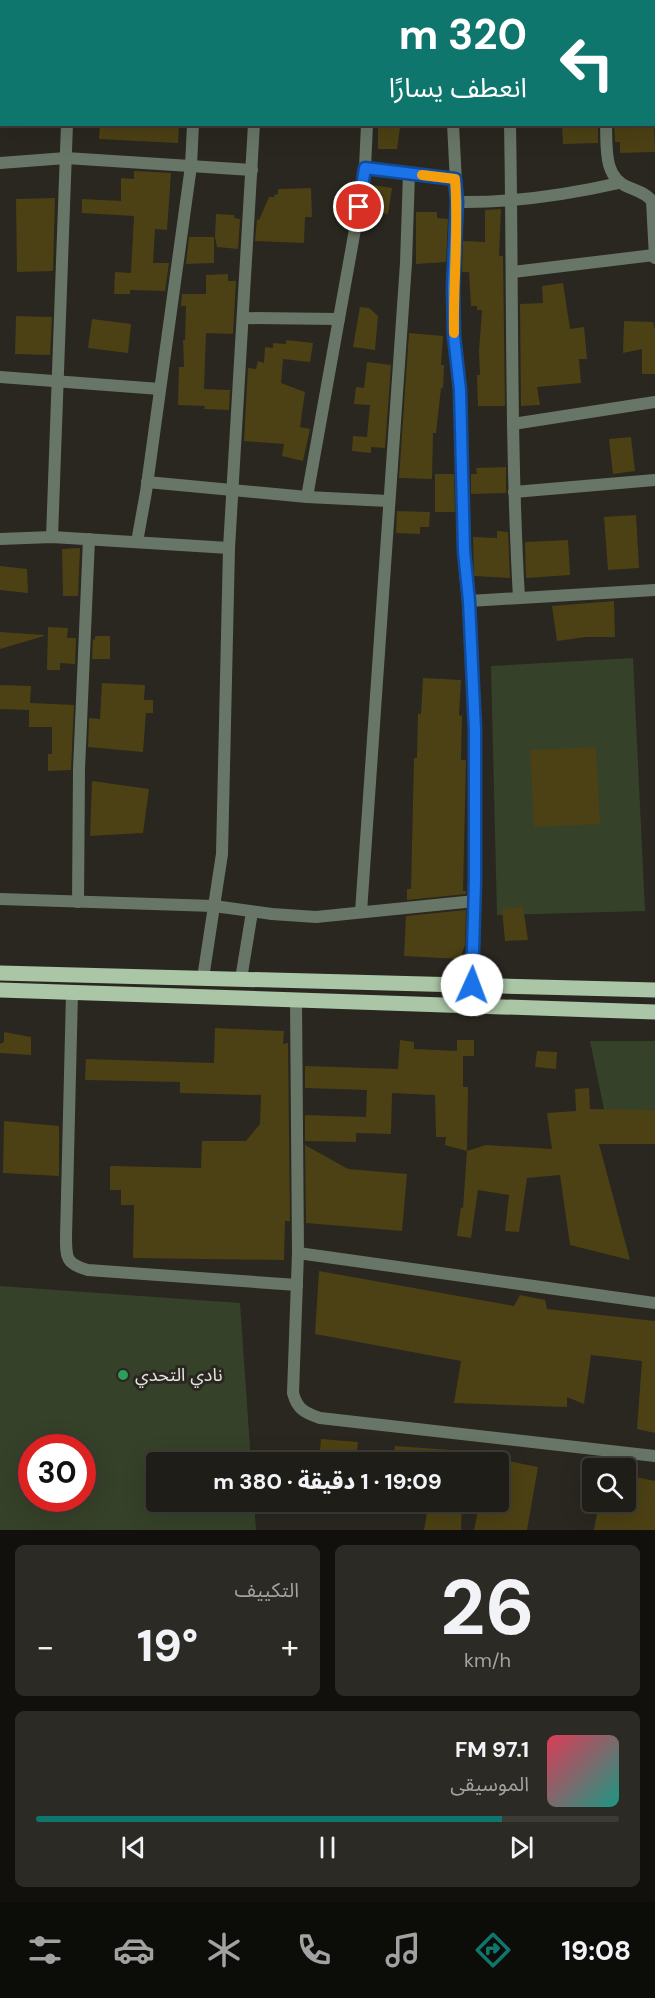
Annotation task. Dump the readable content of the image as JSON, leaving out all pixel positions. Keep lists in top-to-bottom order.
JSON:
{
  "places": ["نادي التحدي"],
  "page": {
    "turn": ["320 m", "انعطف يسارًا"],
    "limit": "30",
    "trip": "19:09 · 1 دقيقة · 380 m",
    "tile": [
      ["26", "km/h"],
      "التكييف"
    ],
    "heat": ["−", "19°", "+"],
    "song": ["97.1 FM", "الموسيقى"],
    "tabs": "19:08"
  }
}
